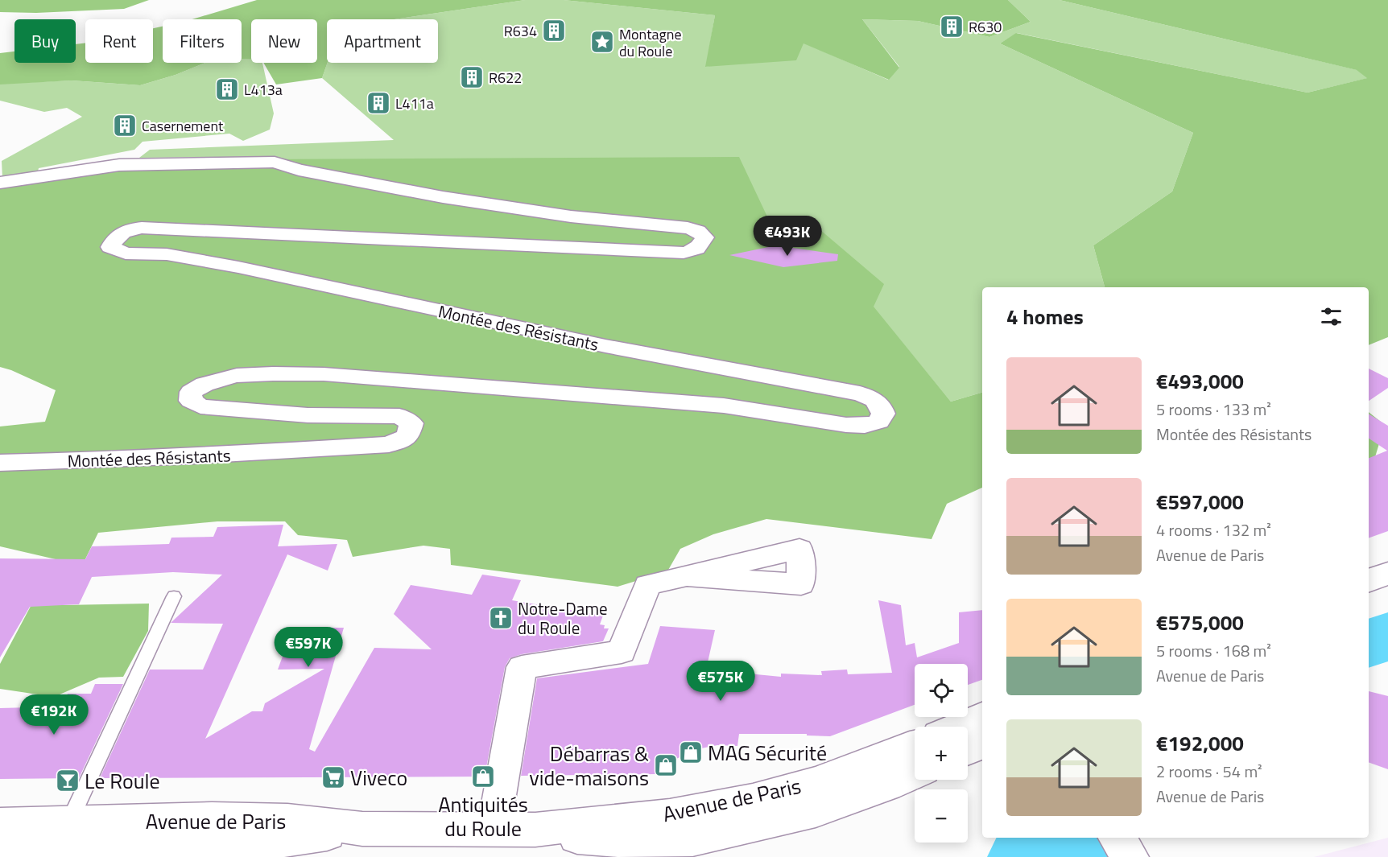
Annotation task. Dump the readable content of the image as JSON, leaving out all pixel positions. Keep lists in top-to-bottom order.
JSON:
{
  "streets": {
    "main road": ["Avenue de Paris"],
    "street": ["Montée des Résistants"]
  },
  "places": {
    "building": [
      "R630",
      "R634",
      "R622",
      "L413a",
      "L411a",
      "Casernement"
    ],
    "place": ["Montagne du Roule"],
    "church": ["Notre-Dame du Roule"],
    "shop": ["MAG Sécurité", "Débarras & vide-maisons", "Antiquités du Roule"],
    "supermarket": ["Viveco"],
    "bar": ["Le Roule"]
  },
  "page": {
    "chip": [
      "Buy",
      "Rent",
      "Filters",
      "New",
      "Apartment"
    ],
    "price": [
      "€493K",
      "€597K",
      "€575K",
      "€192K"
    ],
    "heading": "4 homes",
    "list": [
      {
        "name": "€493,000",
        "note": "5 rooms · 133 m² · Montée des Résistants"
      },
      {
        "name": "€597,000",
        "note": "4 rooms · 132 m² · Avenue de Paris"
      },
      {
        "name": "€575,000",
        "note": "5 rooms · 168 m² · Avenue de Paris"
      },
      {
        "name": "€192,000",
        "note": "2 rooms · 54 m² · Avenue de Paris"
      }
    ],
    "map_buttons": ["+", "−"]
  }
}
